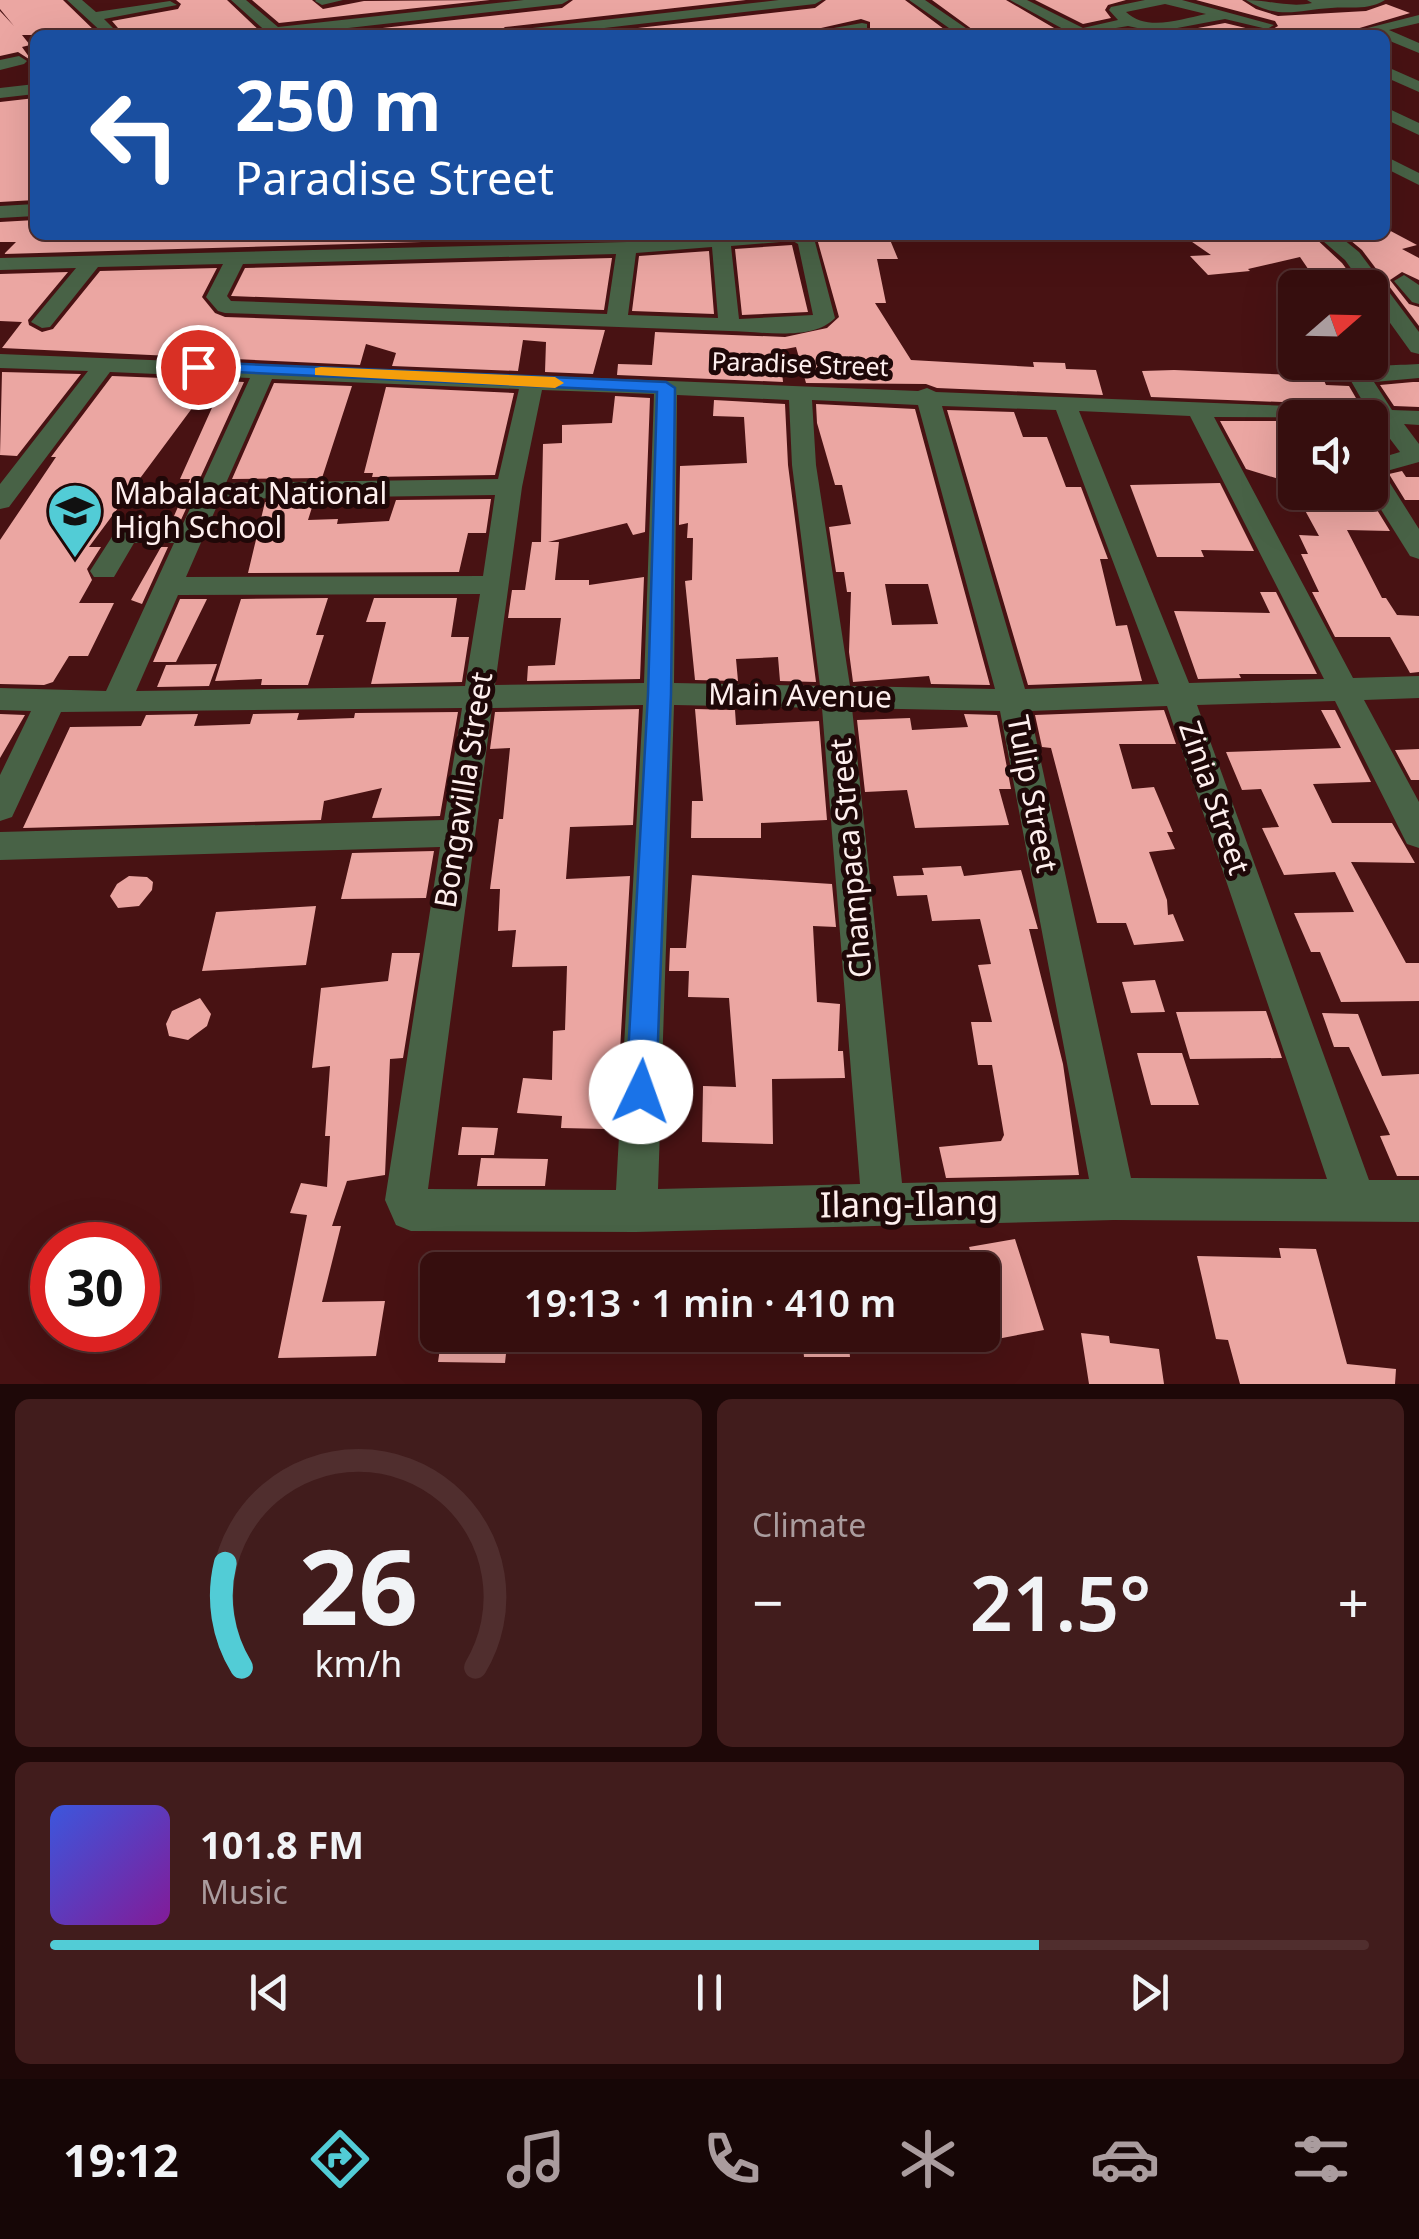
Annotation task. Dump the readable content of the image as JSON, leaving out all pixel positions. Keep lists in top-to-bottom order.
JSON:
{
  "streets": {
    "street": [
      "Paradise Street",
      "Main Avenue",
      "Bongavilla Street",
      "Tulip Street",
      "Zinia Street",
      "Champaca Street",
      "Ilang-Ilang"
    ]
  },
  "crossings": [
    ["Paradise Street", "Bongavilla Street"],
    ["Paradise Street", "Tulip Street"],
    ["Paradise Street", "Zinia Street"],
    ["Paradise Street", "Champaca Street"],
    ["Main Avenue", "Bongavilla Street"],
    ["Main Avenue", "Tulip Street"],
    ["Main Avenue", "Zinia Street"],
    ["Main Avenue", "Champaca Street"],
    ["Bongavilla Street", "Ilang-Ilang"],
    ["Tulip Street", "Ilang-Ilang"],
    ["Zinia Street", "Ilang-Ilang"],
    ["Champaca Street", "Ilang-Ilang"]
  ],
  "places": {
    "school or university": ["Mabalacat National High School"]
  },
  "north": "right",
  "page": {
    "turn": ["250 m", "Paradise Street"],
    "limit": "30",
    "trip": "19:13 · 1 min · 410 m",
    "tile": "Climate",
    "heat": ["−", "21.5°", "+"],
    "song": ["101.8 FM", "Music"],
    "tabs": "19:12",
    "gauge": ["26", "km/h"]
  }
}
